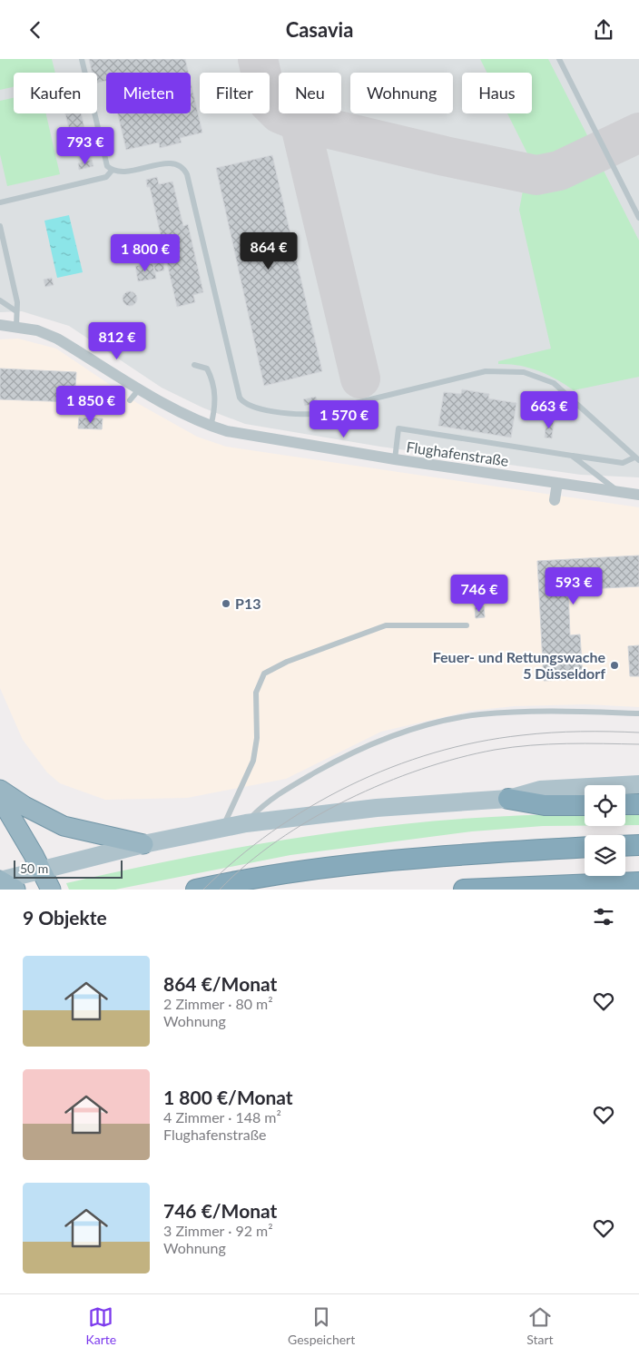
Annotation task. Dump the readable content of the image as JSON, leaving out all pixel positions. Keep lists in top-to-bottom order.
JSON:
{
  "streets": {
    "street": ["Flughafenstraße"]
  },
  "places": ["P13", "Feuer- und Rettungswache 5 Düsseldorf"],
  "scale_bar": "50 m",
  "page": {
    "header": "Casavia",
    "chip": [
      "Kaufen",
      "Mieten",
      "Filter",
      "Neu",
      "Wohnung",
      "Haus"
    ],
    "price": [
      "793 €",
      "864 €",
      "1 800 €",
      "812 €",
      "1 850 €",
      "663 €",
      "1 570 €",
      "593 €",
      "746 €"
    ],
    "scale": "50 m",
    "heading": "9 Objekte",
    "list": [
      {
        "name": "864 €/Monat",
        "note": "2 Zimmer · 80 m² · Wohnung"
      },
      {
        "name": "1 800 €/Monat",
        "note": "4 Zimmer · 148 m² · Flughafenstraße"
      },
      {
        "name": "746 €/Monat",
        "note": "3 Zimmer · 92 m² · Wohnung"
      }
    ],
    "tabs": ["Karte", "Gespeichert", "Start"]
  }
}
